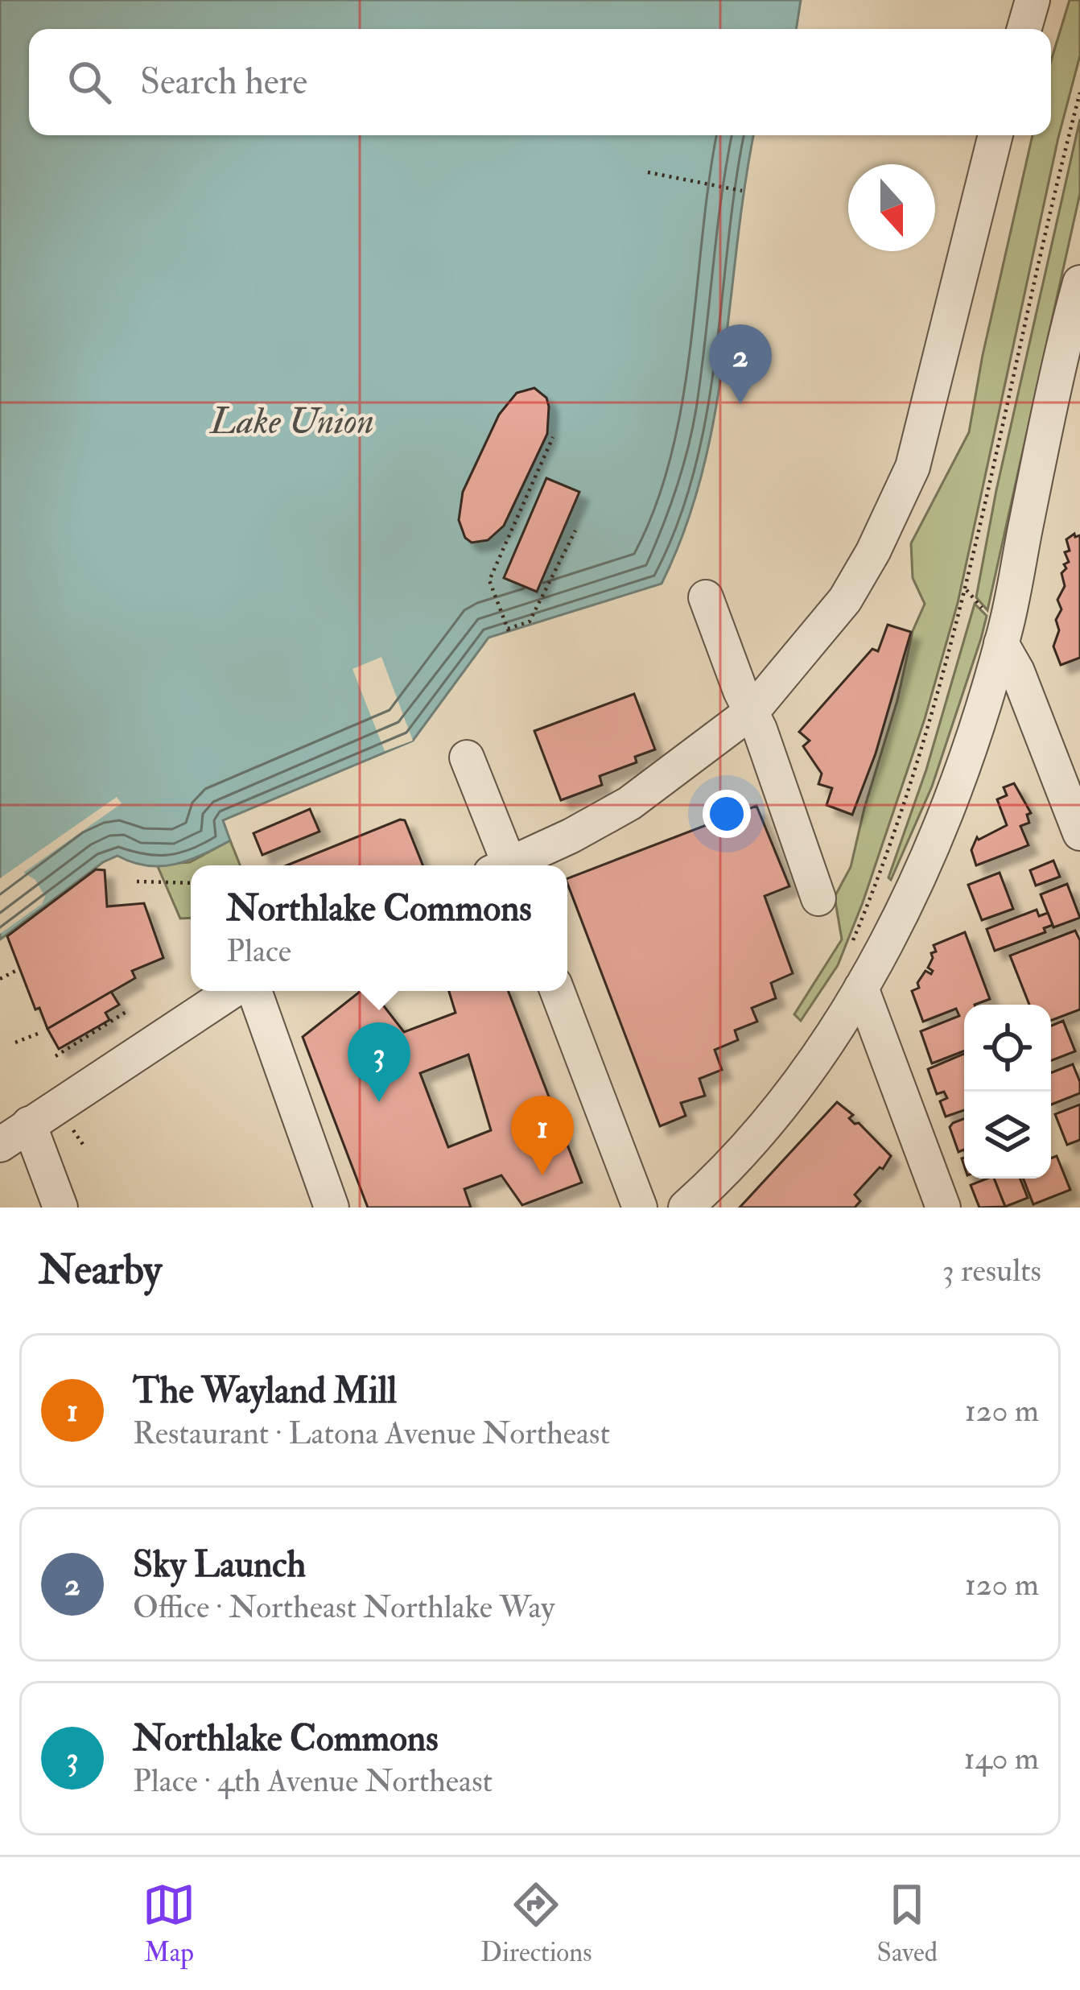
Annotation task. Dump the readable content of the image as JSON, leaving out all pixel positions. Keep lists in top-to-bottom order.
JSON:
{
  "water": ["Lake Union"],
  "north": "bottom",
  "page": {
    "search": "Search here",
    "pins": ["2", "3", "1"],
    "popup": ["Northlake Commons", "Place"],
    "heading": ["Nearby", "3 results"],
    "list": [
      {
        "mark": "1",
        "name": "The Wayland Mill",
        "note": "Restaurant · Latona Avenue Northeast",
        "value": "120 m"
      },
      {
        "mark": "2",
        "name": "Sky Launch",
        "note": "Office · Northeast Northlake Way",
        "value": "120 m"
      },
      {
        "mark": "3",
        "name": "Northlake Commons",
        "note": "Place · 4th Avenue Northeast",
        "value": "140 m"
      }
    ],
    "nav": ["Map", "Directions", "Saved"]
  }
}
